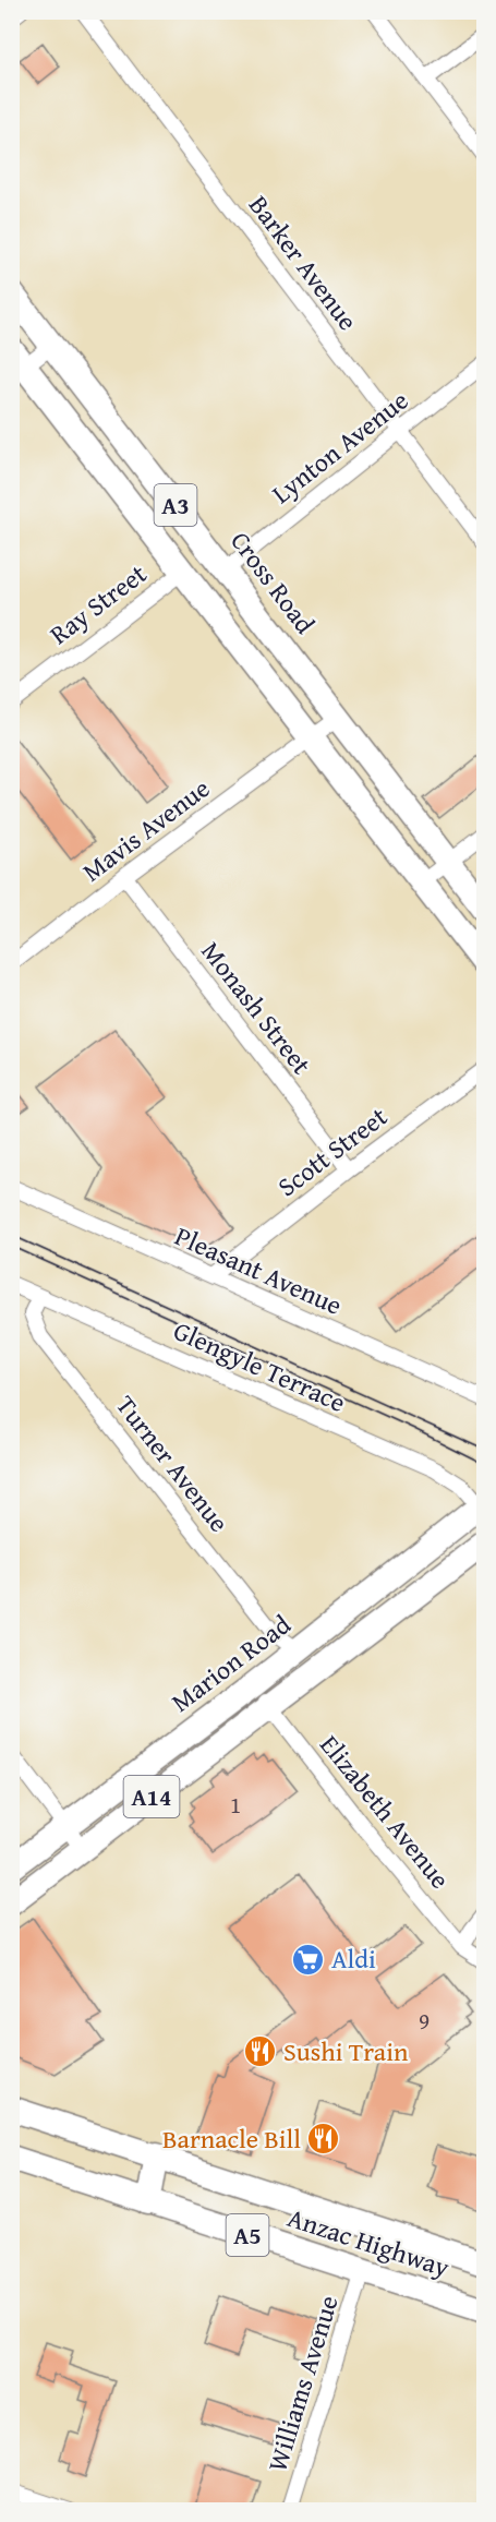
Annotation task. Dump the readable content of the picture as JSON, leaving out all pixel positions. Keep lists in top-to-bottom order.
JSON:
{
  "streets": {
    "main road": [
      "A3",
      "Cross Road",
      "Marion Road",
      "A14",
      "A5",
      "Anzac Highway"
    ],
    "street": [
      "Barker Avenue",
      "Lynton Avenue",
      "Ray Street",
      "Mavis Avenue",
      "Monash Street",
      "Scott Street",
      "Pleasant Avenue",
      "Glengyle Terrace",
      "Turner Avenue",
      "Elizabeth Avenue",
      "Williams Avenue"
    ]
  },
  "crossings": [
    ["Barker Avenue", "Lynton Avenue"],
    ["Lynton Avenue", "Cross Road"],
    ["A3", "Ray Street"],
    ["A3", "Mavis Avenue"],
    ["Cross Road", "Mavis Avenue"],
    ["Mavis Avenue", "Monash Street"],
    ["Monash Street", "Scott Street"],
    ["Scott Street", "Pleasant Avenue"],
    ["Glengyle Terrace", "Turner Avenue"],
    ["Glengyle Terrace", "Marion Road"],
    ["Turner Avenue", "Marion Road"],
    ["Marion Road", "Elizabeth Avenue"],
    ["A14", "Elizabeth Avenue"],
    ["Anzac Highway", "Williams Avenue"]
  ],
  "places": {
    "supermarket": ["Aldi"],
    "restaurant": ["Sushi Train", "Barnacle Bill"]
  },
  "house_numbers": ["1", "9"]
}
